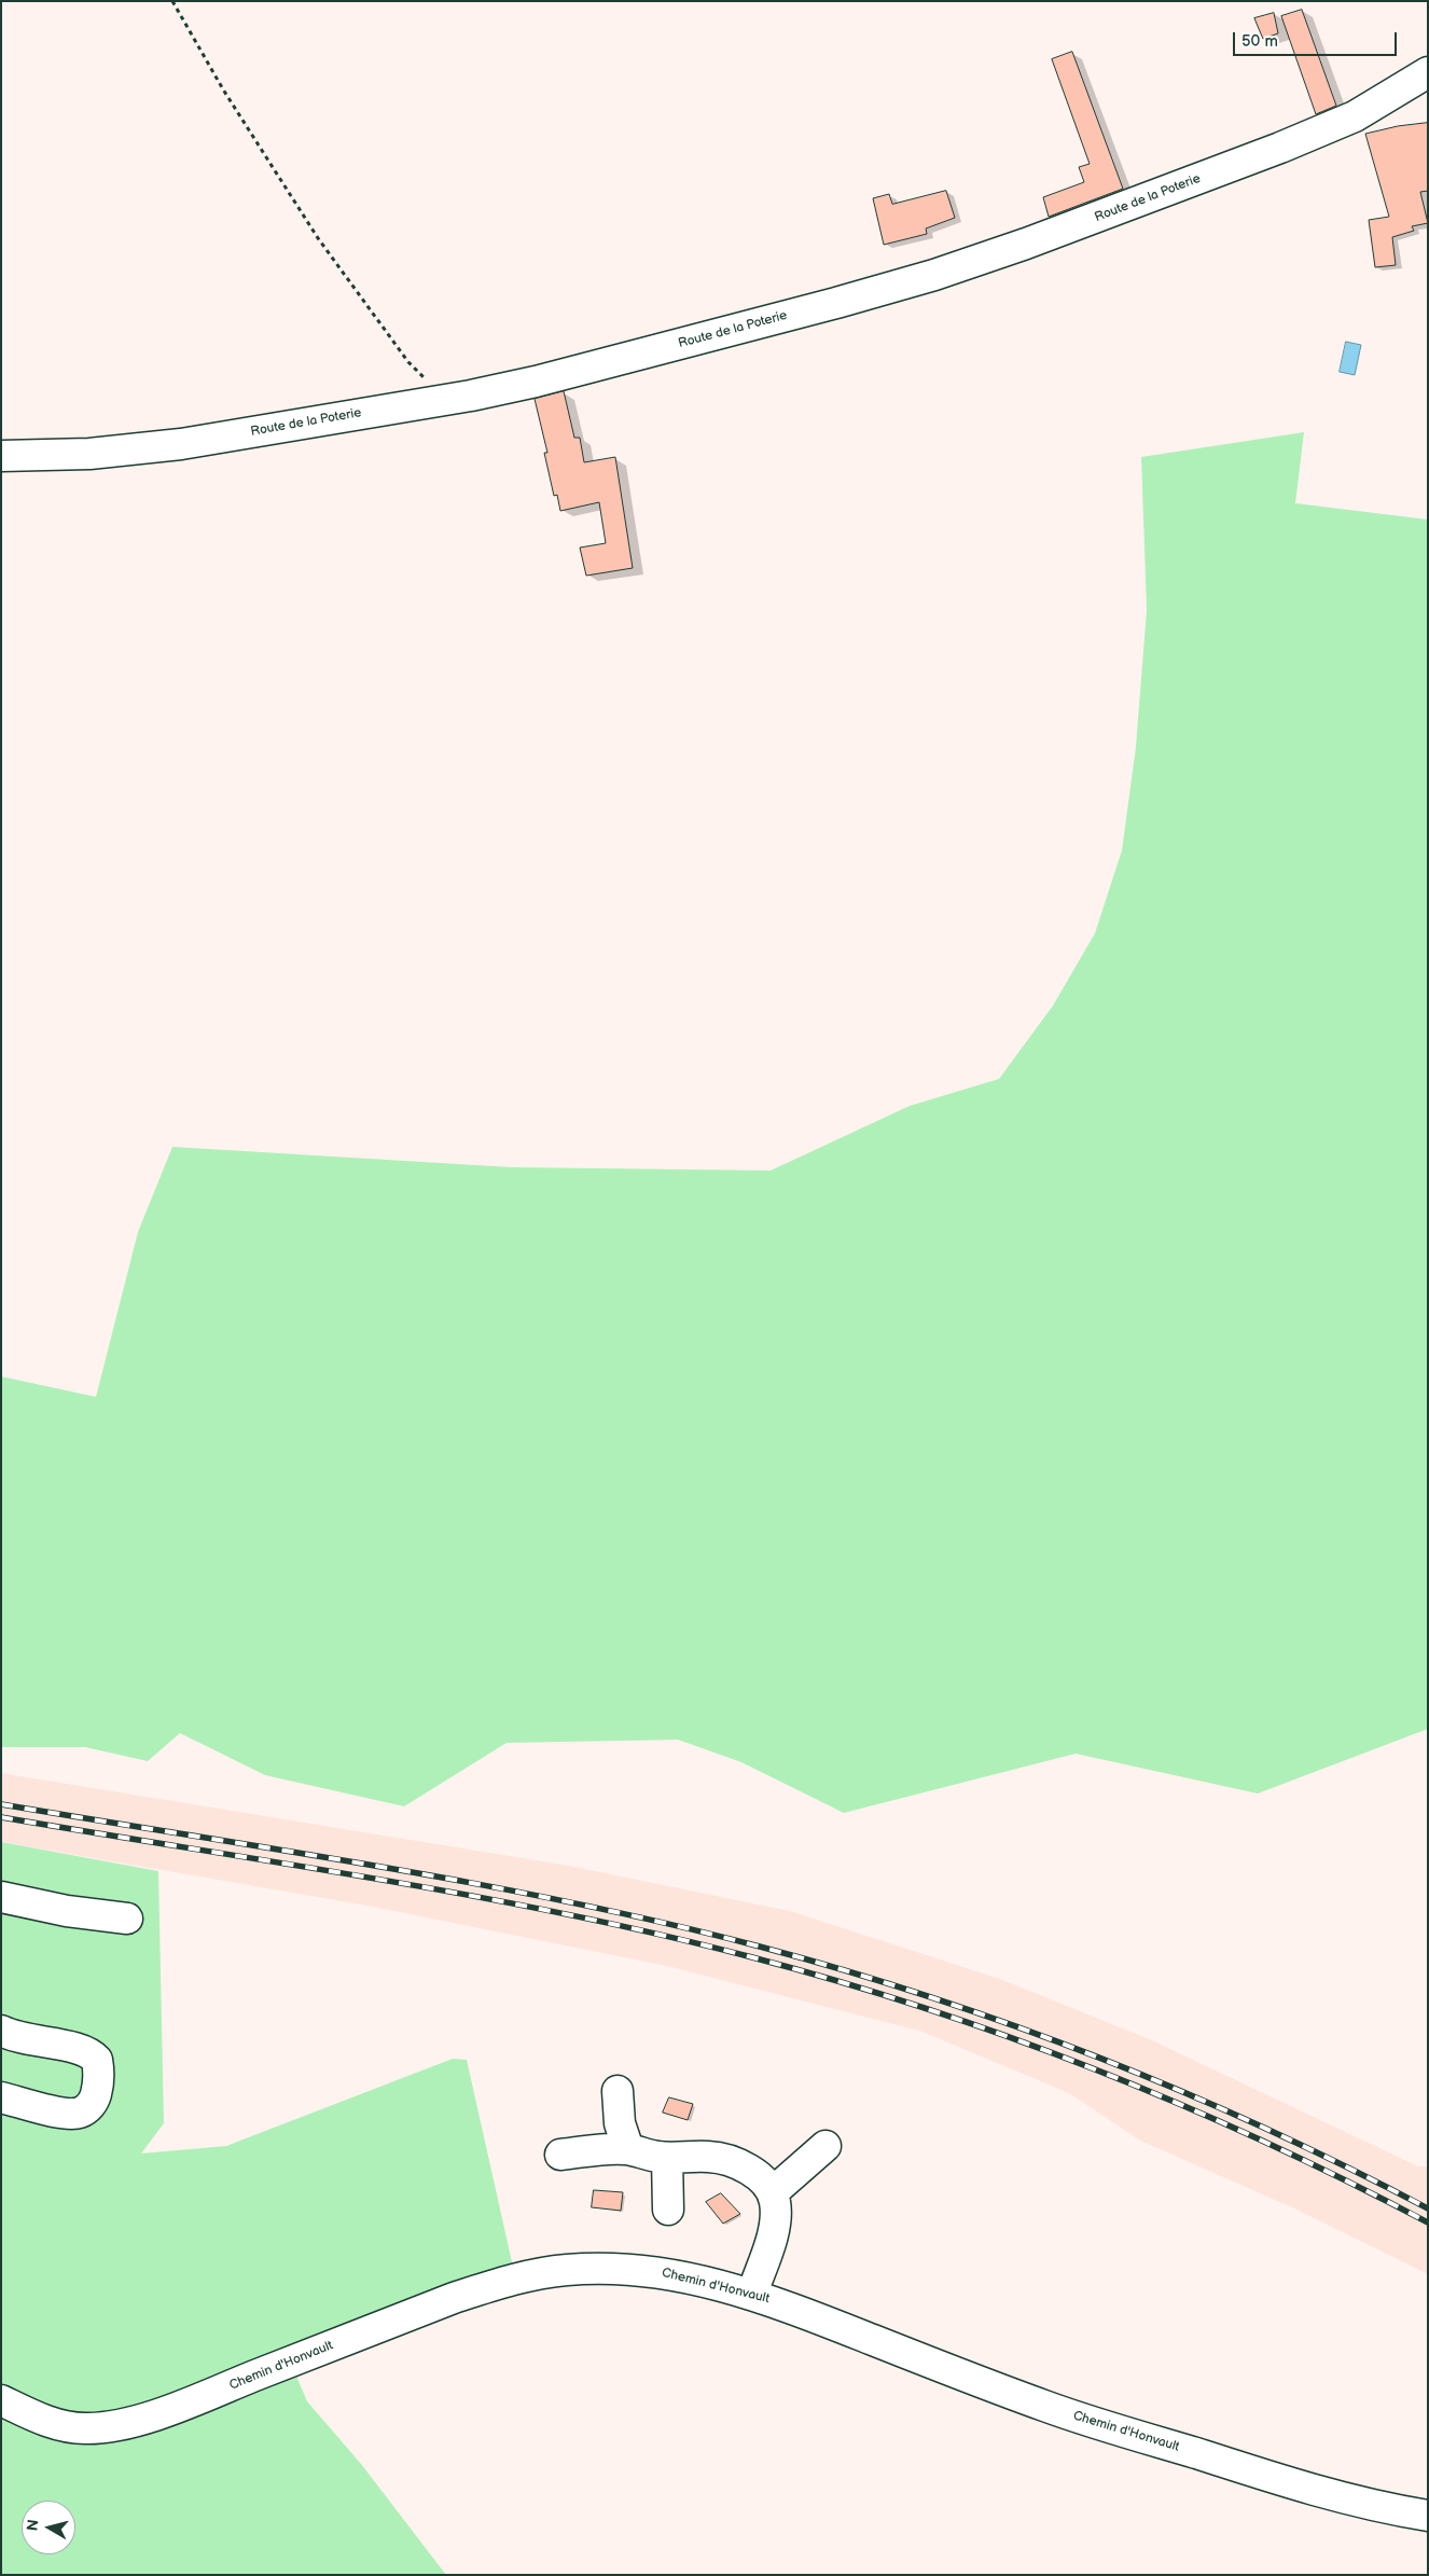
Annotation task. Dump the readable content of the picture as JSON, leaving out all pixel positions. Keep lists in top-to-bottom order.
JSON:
{
  "streets": {
    "street": ["Route de la Poterie", "Chemin d'Honvault"]
  },
  "scale_bar": "50 m",
  "north": "left"
}
